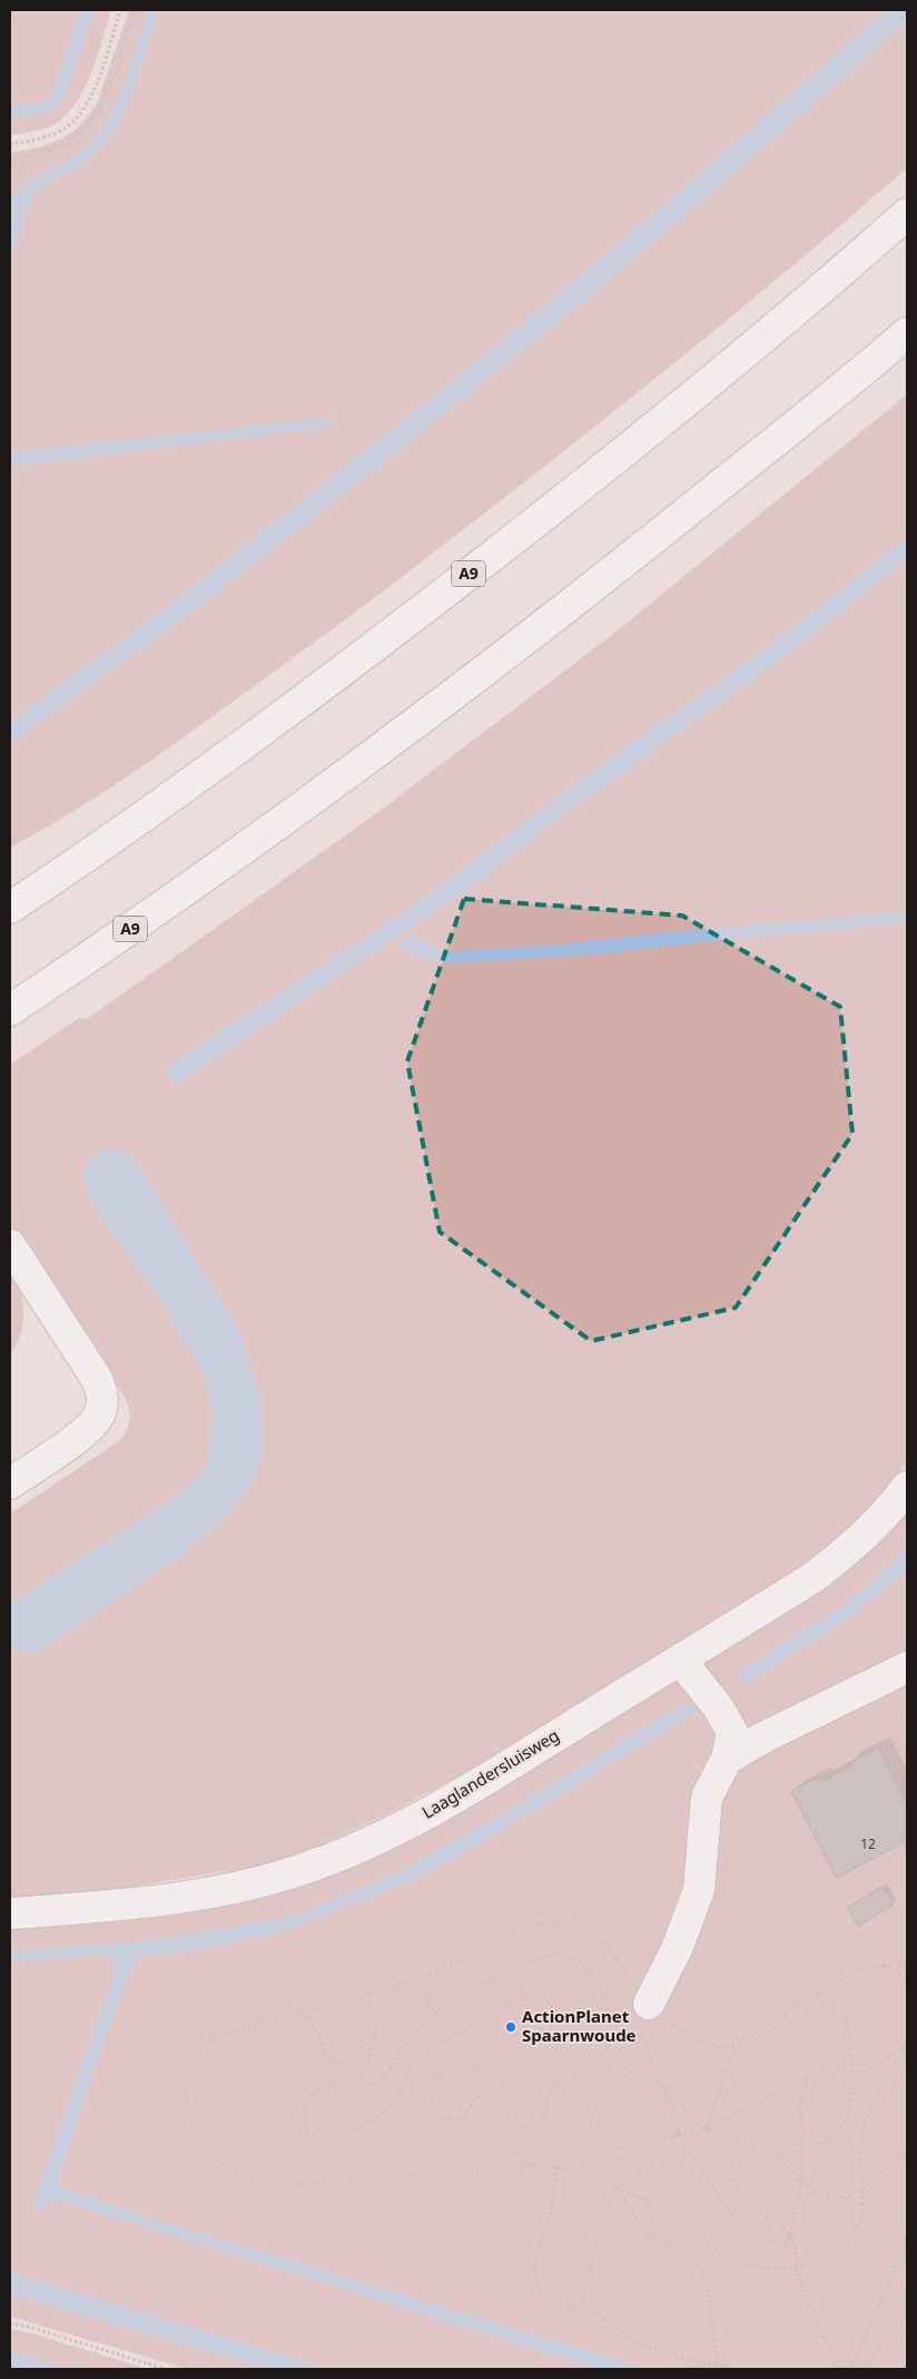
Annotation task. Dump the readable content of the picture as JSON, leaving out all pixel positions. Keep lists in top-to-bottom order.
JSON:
{
  "streets": {
    "main road": ["A9", "Laaglandersluisweg"]
  },
  "places": ["ActionPlanet Spaarnwoude"],
  "house_numbers": ["12"]
}
